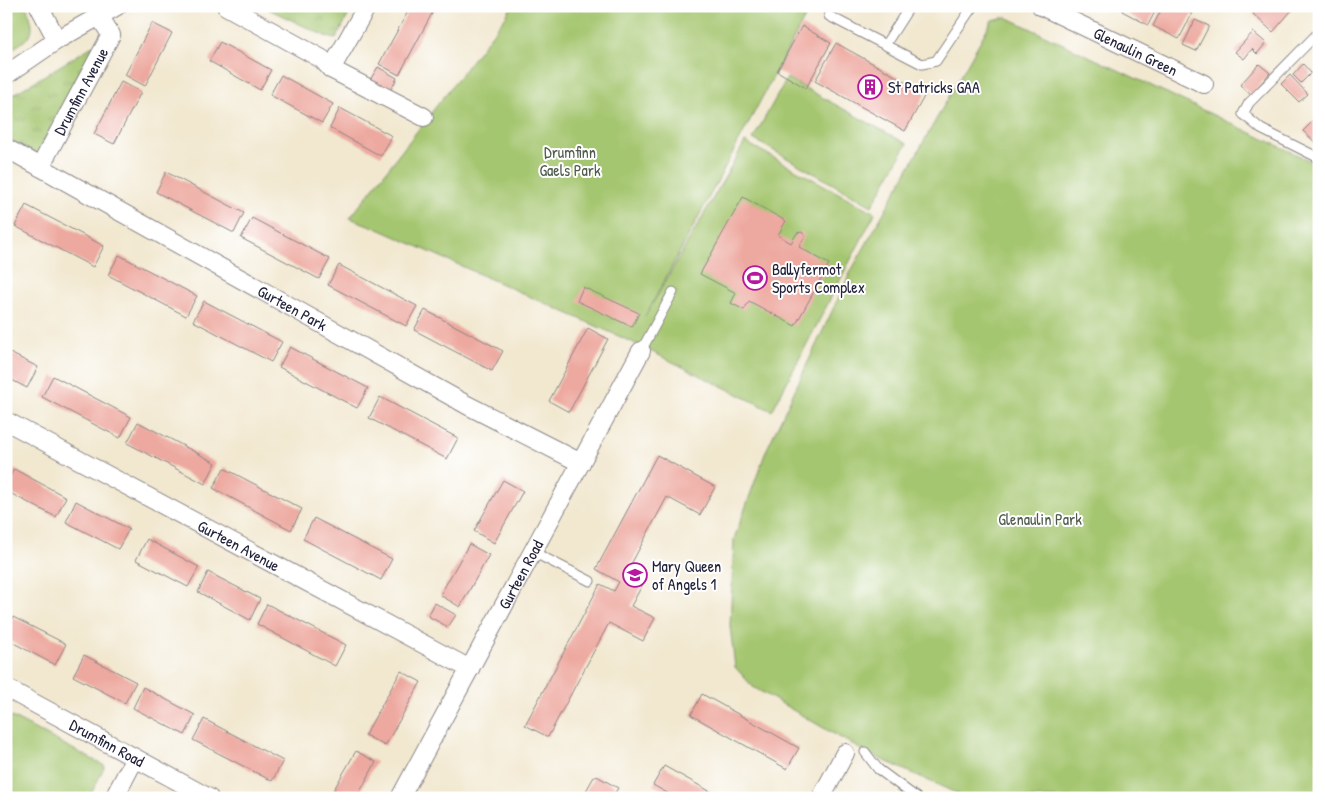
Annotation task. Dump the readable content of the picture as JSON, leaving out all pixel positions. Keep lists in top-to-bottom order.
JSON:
{
  "streets": {
    "street": [
      "Glenaulin Green",
      "Drumfinn Avenue",
      "Gurteen Park",
      "Gurteen Avenue",
      "Gurteen Road",
      "Drumfinn Road"
    ]
  },
  "crossings": [
    ["Drumfinn Avenue", "Gurteen Park"],
    ["Gurteen Park", "Gurteen Road"],
    ["Gurteen Avenue", "Gurteen Road"]
  ],
  "parks": ["Drumfinn Gaels Park", "Glenaulin Park"],
  "places": {
    "building": ["St Patricks GAA"],
    "sports": ["Ballyfermot Sports Complex"],
    "school or university": ["Mary Queen of Angels 1"]
  }
}
